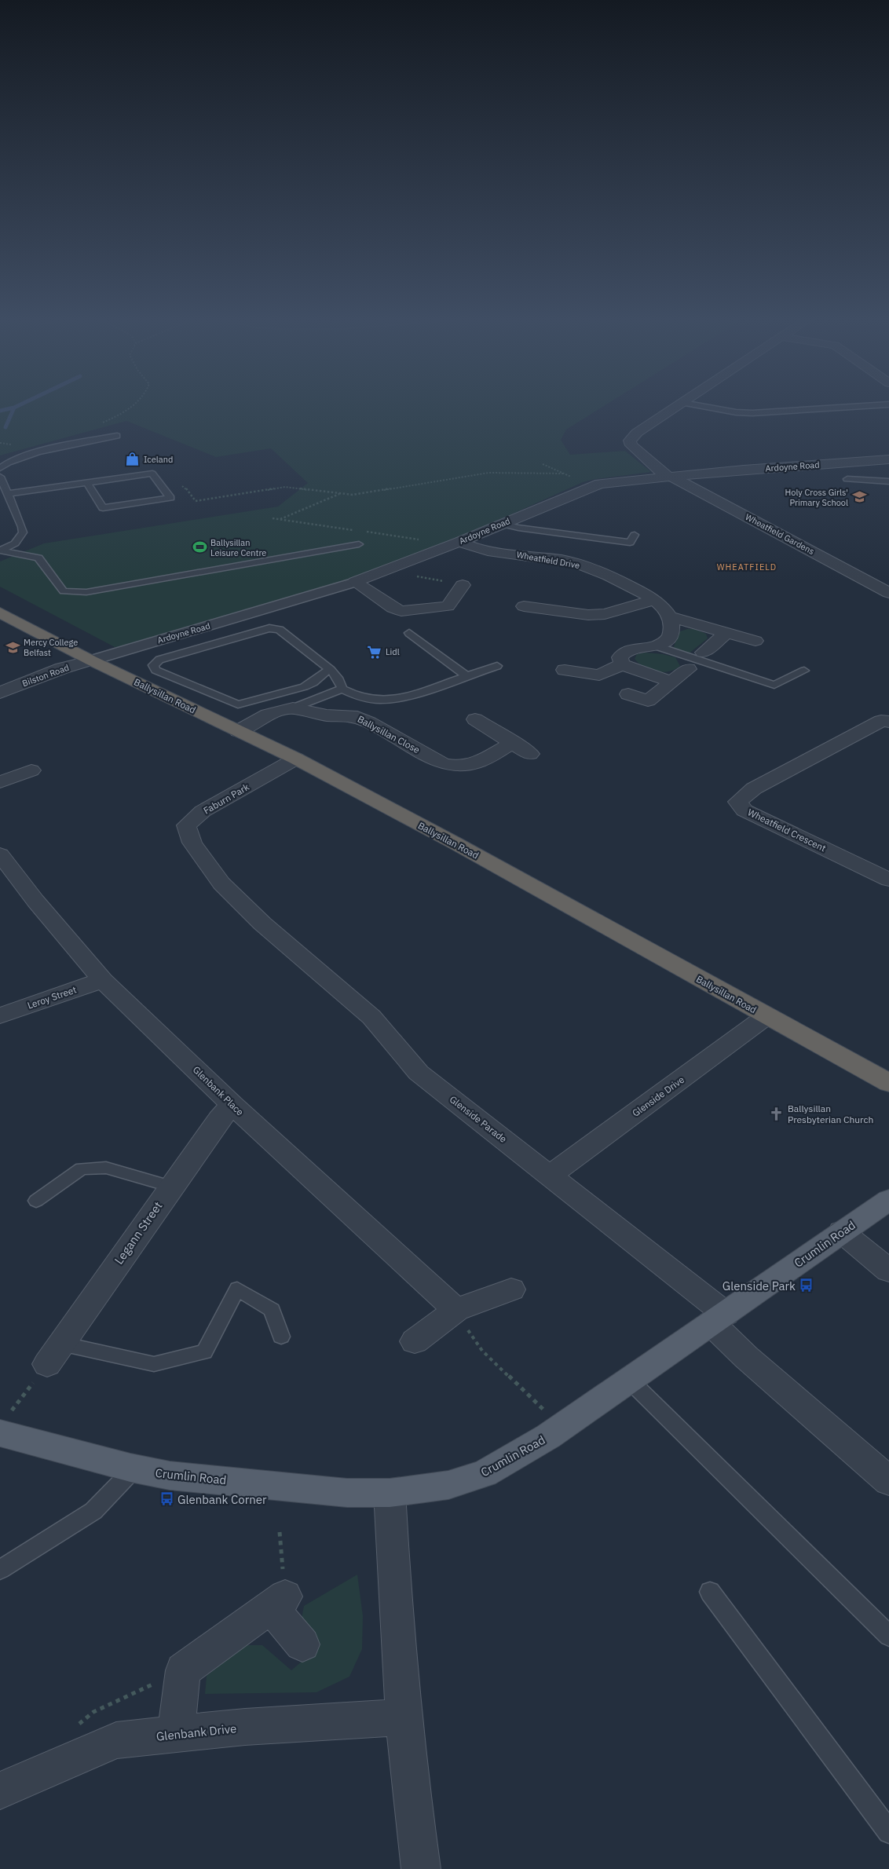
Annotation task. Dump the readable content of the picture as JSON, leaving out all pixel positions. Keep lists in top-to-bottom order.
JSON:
{
  "streets": {
    "highway": ["Ballysillan Road"],
    "main road": ["Crumlin Road"],
    "street": [
      "Ardoyne Road",
      "Wheatfield Gardens",
      "Wheatfield Drive",
      "Bilston Road",
      "Ballysillan Close",
      "Faburn Park",
      "Wheatfield Crescent",
      "Leroy Street",
      "Glenbank Place",
      "Glenside Drive",
      "Glenside Parade",
      "Legann Street",
      "Glenbank Drive"
    ]
  },
  "crossings": [
    ["Ardoyne Road", "Wheatfield Gardens"],
    ["Ardoyne Road", "Wheatfield Drive"],
    ["Ardoyne Road", "Bilston Road"],
    ["Ardoyne Road", "Ballysillan Road"],
    ["Bilston Road", "Ballysillan Road"],
    ["Ballysillan Road", "Ballysillan Close"],
    ["Ballysillan Road", "Faburn Park"],
    ["Ballysillan Road", "Glenside Drive"],
    ["Faburn Park", "Glenside Parade"],
    ["Leroy Street", "Glenbank Place"],
    ["Glenbank Place", "Legann Street"],
    ["Glenside Drive", "Glenside Parade"],
    ["Glenside Parade", "Crumlin Road"]
  ],
  "districts": ["WHEATFIELD"],
  "places": {
    "shop": ["Iceland"],
    "school or university": ["Holy Cross Girls' Primary School", "Mercy College Belfast"],
    "sports": ["Ballysillan Leisure Centre"],
    "supermarket": ["Lidl"],
    "church": ["Ballysillan Presbyterian Church"],
    "bus stop": ["Glenside Park", "Glenbank Corner"]
  }
}
